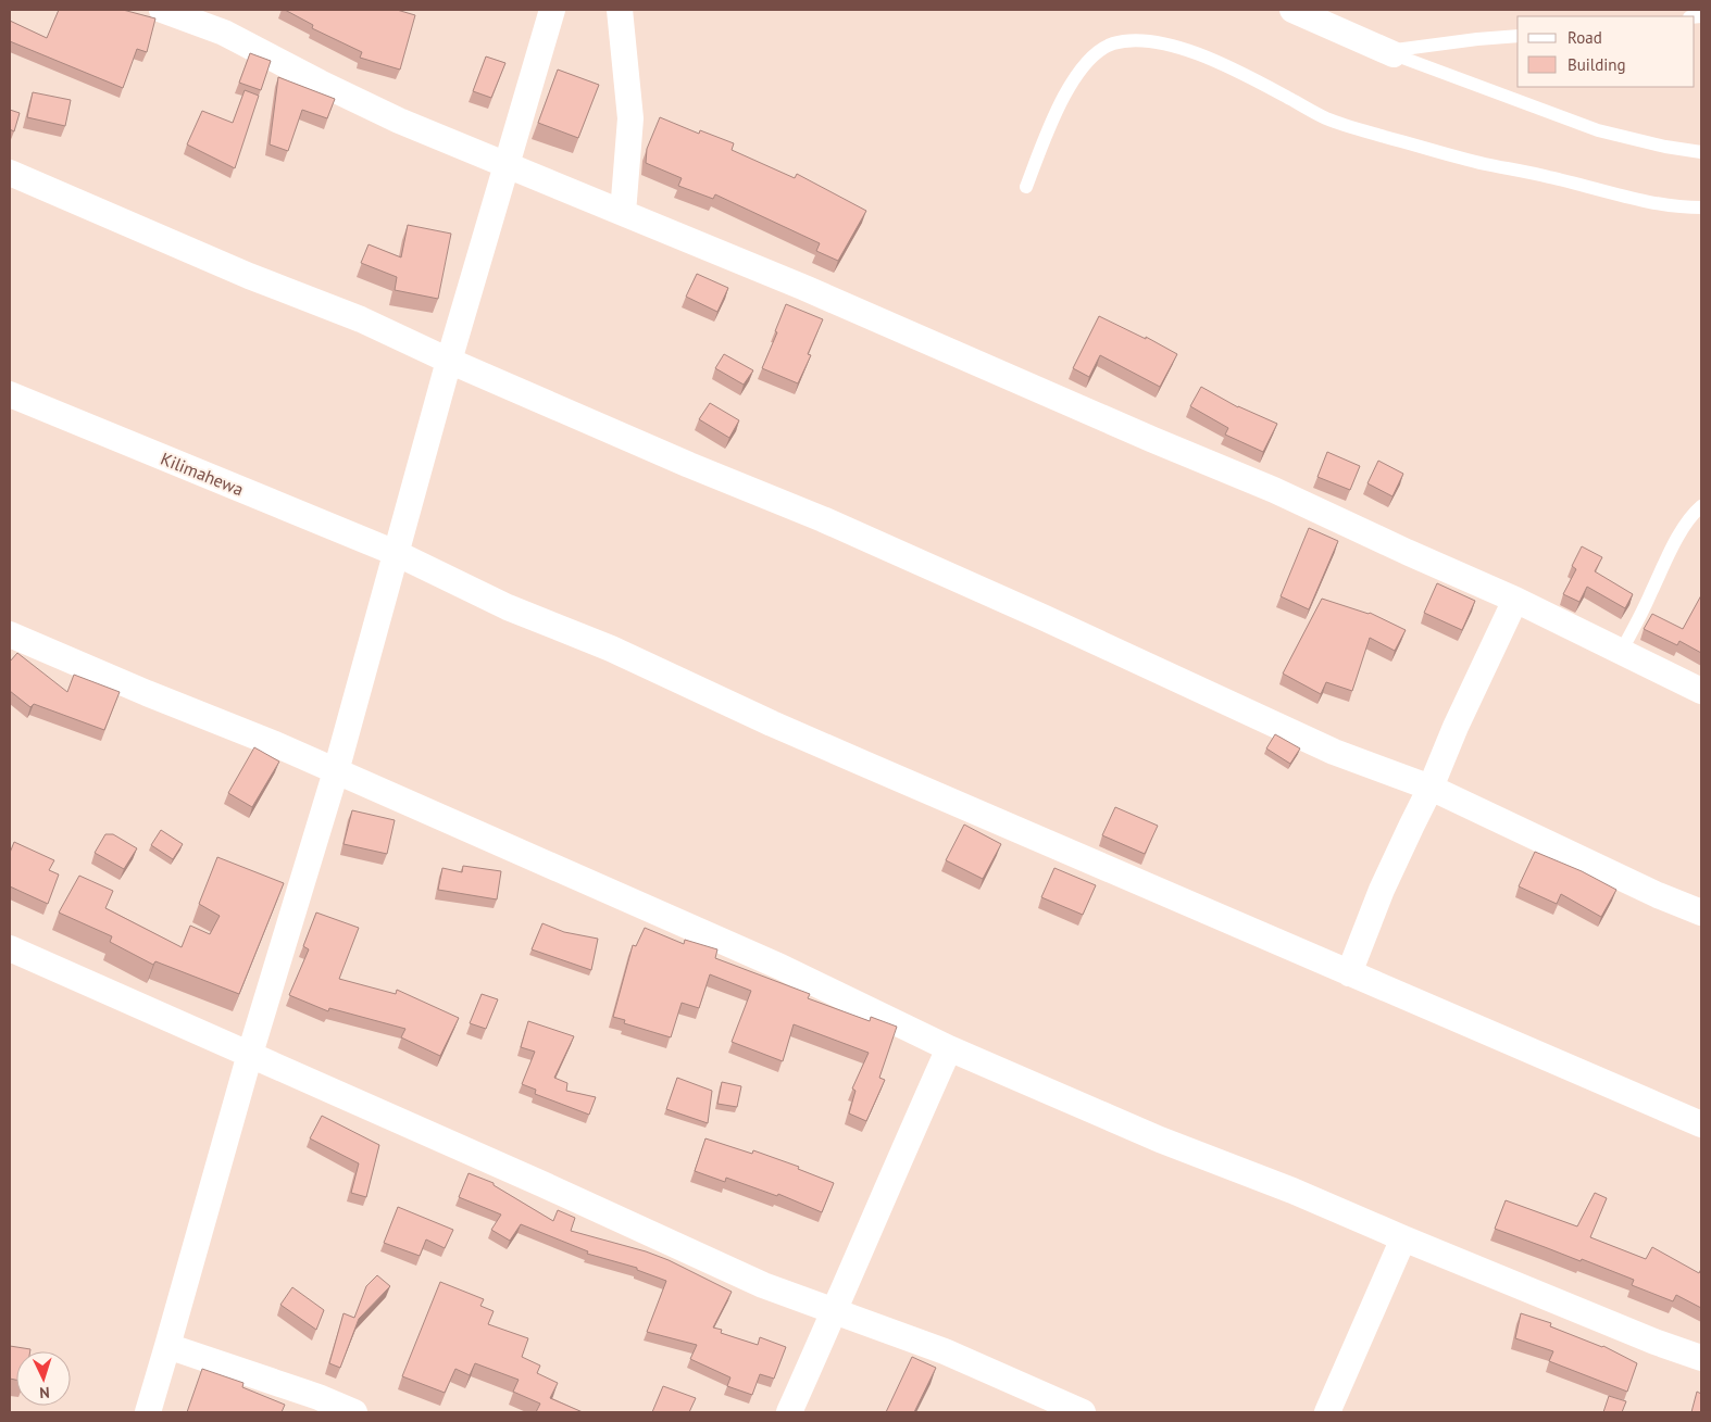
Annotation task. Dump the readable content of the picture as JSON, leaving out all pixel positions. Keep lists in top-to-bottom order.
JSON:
{
  "streets": {
    "street": ["Kilimahewa"]
  },
  "legend": ["Road", "Building"],
  "north": "bottom"
}
